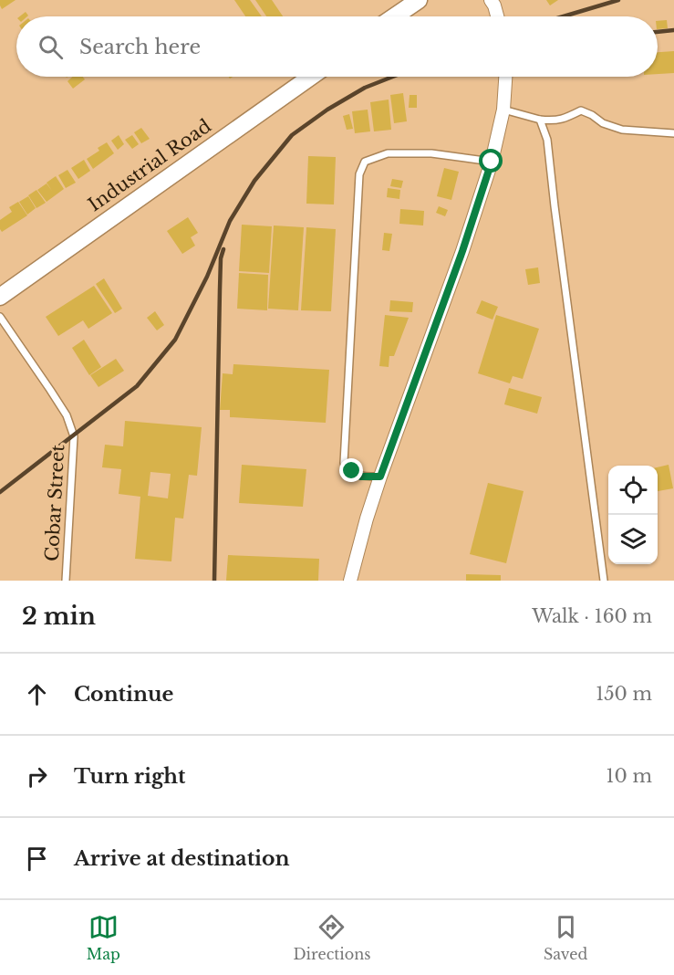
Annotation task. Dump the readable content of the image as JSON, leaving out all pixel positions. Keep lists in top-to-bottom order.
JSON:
{
  "streets": {
    "street": ["Industrial Road"],
    "lane": ["Cobar Street"]
  },
  "page": {
    "search": "Search here",
    "heading": ["2 min", "Walk · 160 m"],
    "list": [
      ["Continue", "150 m"],
      ["Turn right", "10 m"],
      "Arrive at destination"
    ],
    "nav": ["Map", "Directions", "Saved"]
  }
}
